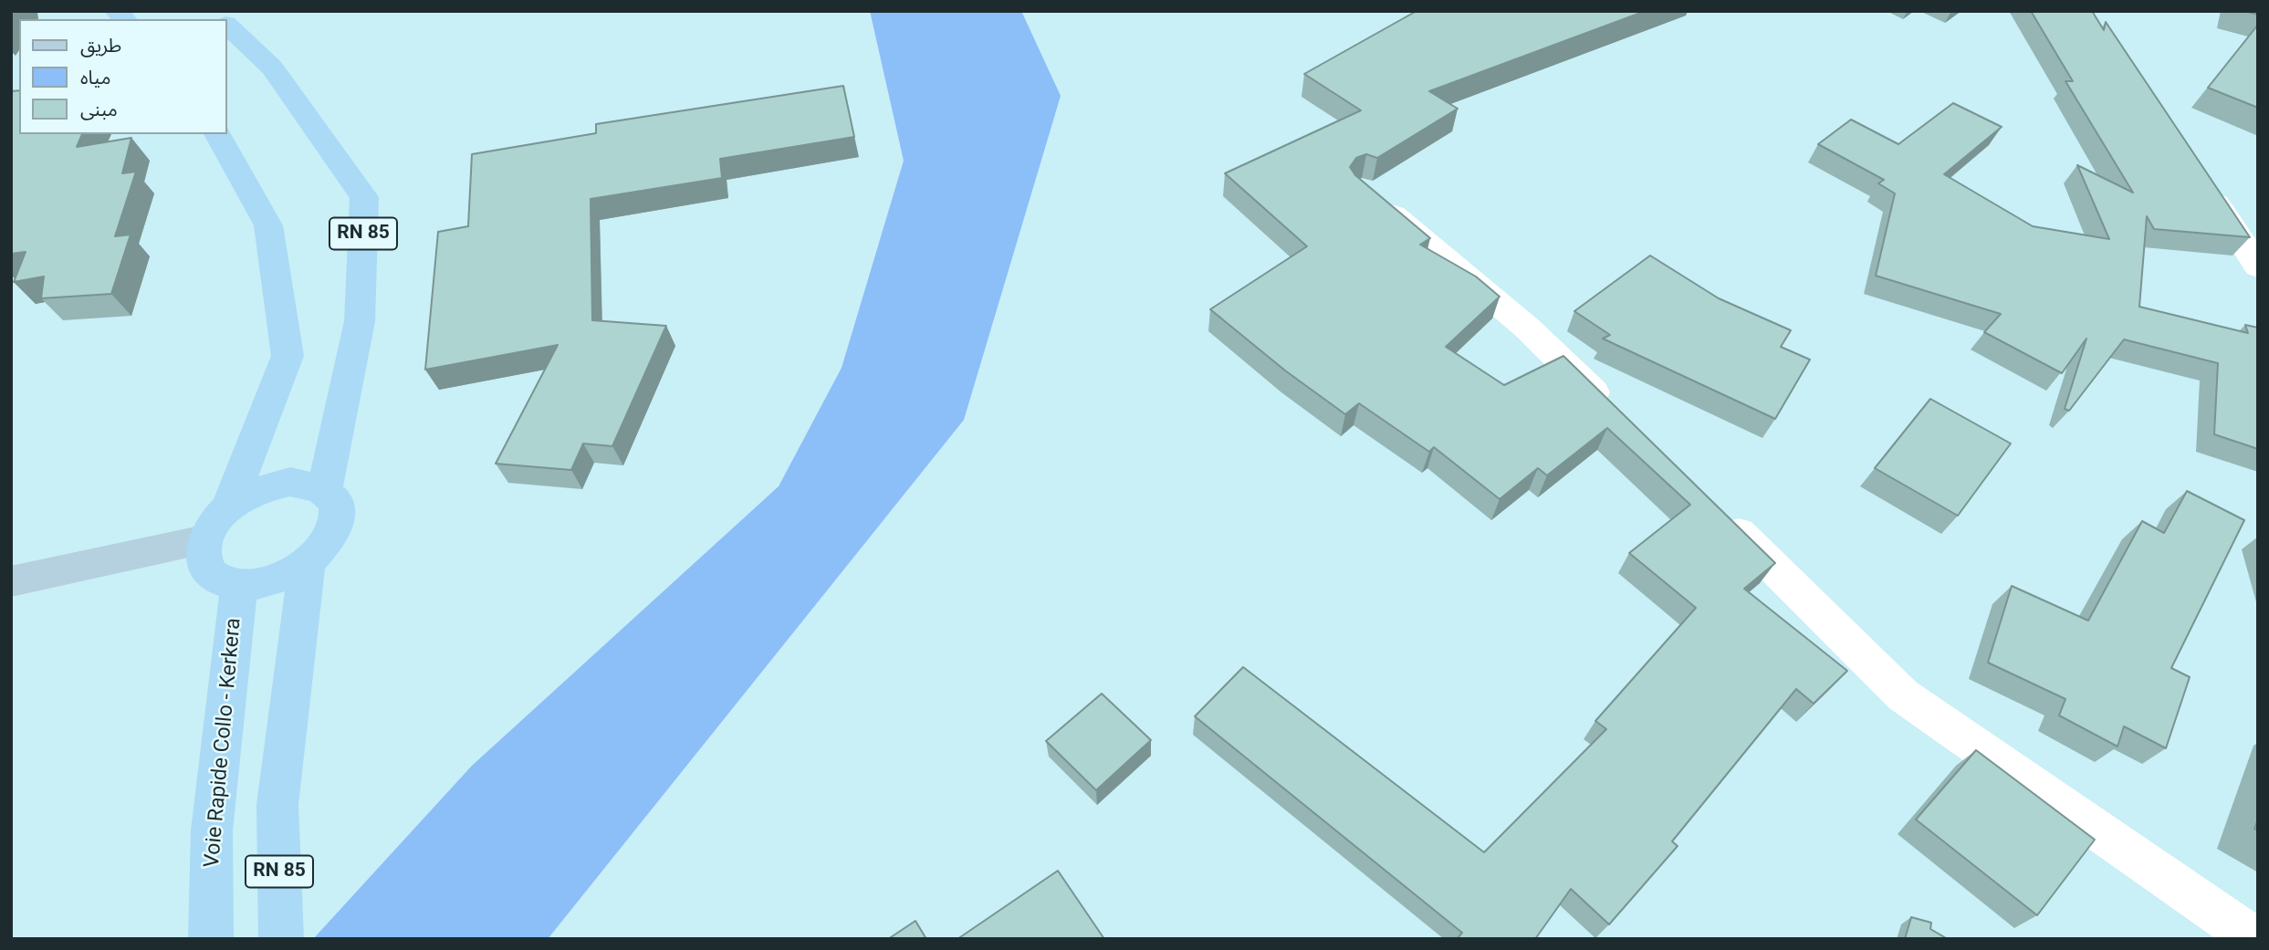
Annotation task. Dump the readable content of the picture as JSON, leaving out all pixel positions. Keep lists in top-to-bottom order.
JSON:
{
  "streets": {
    "highway": ["RN 85", "Voie Rapide Collo - Kerkera"]
  },
  "crossings": [
    ["RN 85", "Voie Rapide Collo - Kerkera"]
  ],
  "legend": ["طريق", "مياه", "مبنى"]
}
